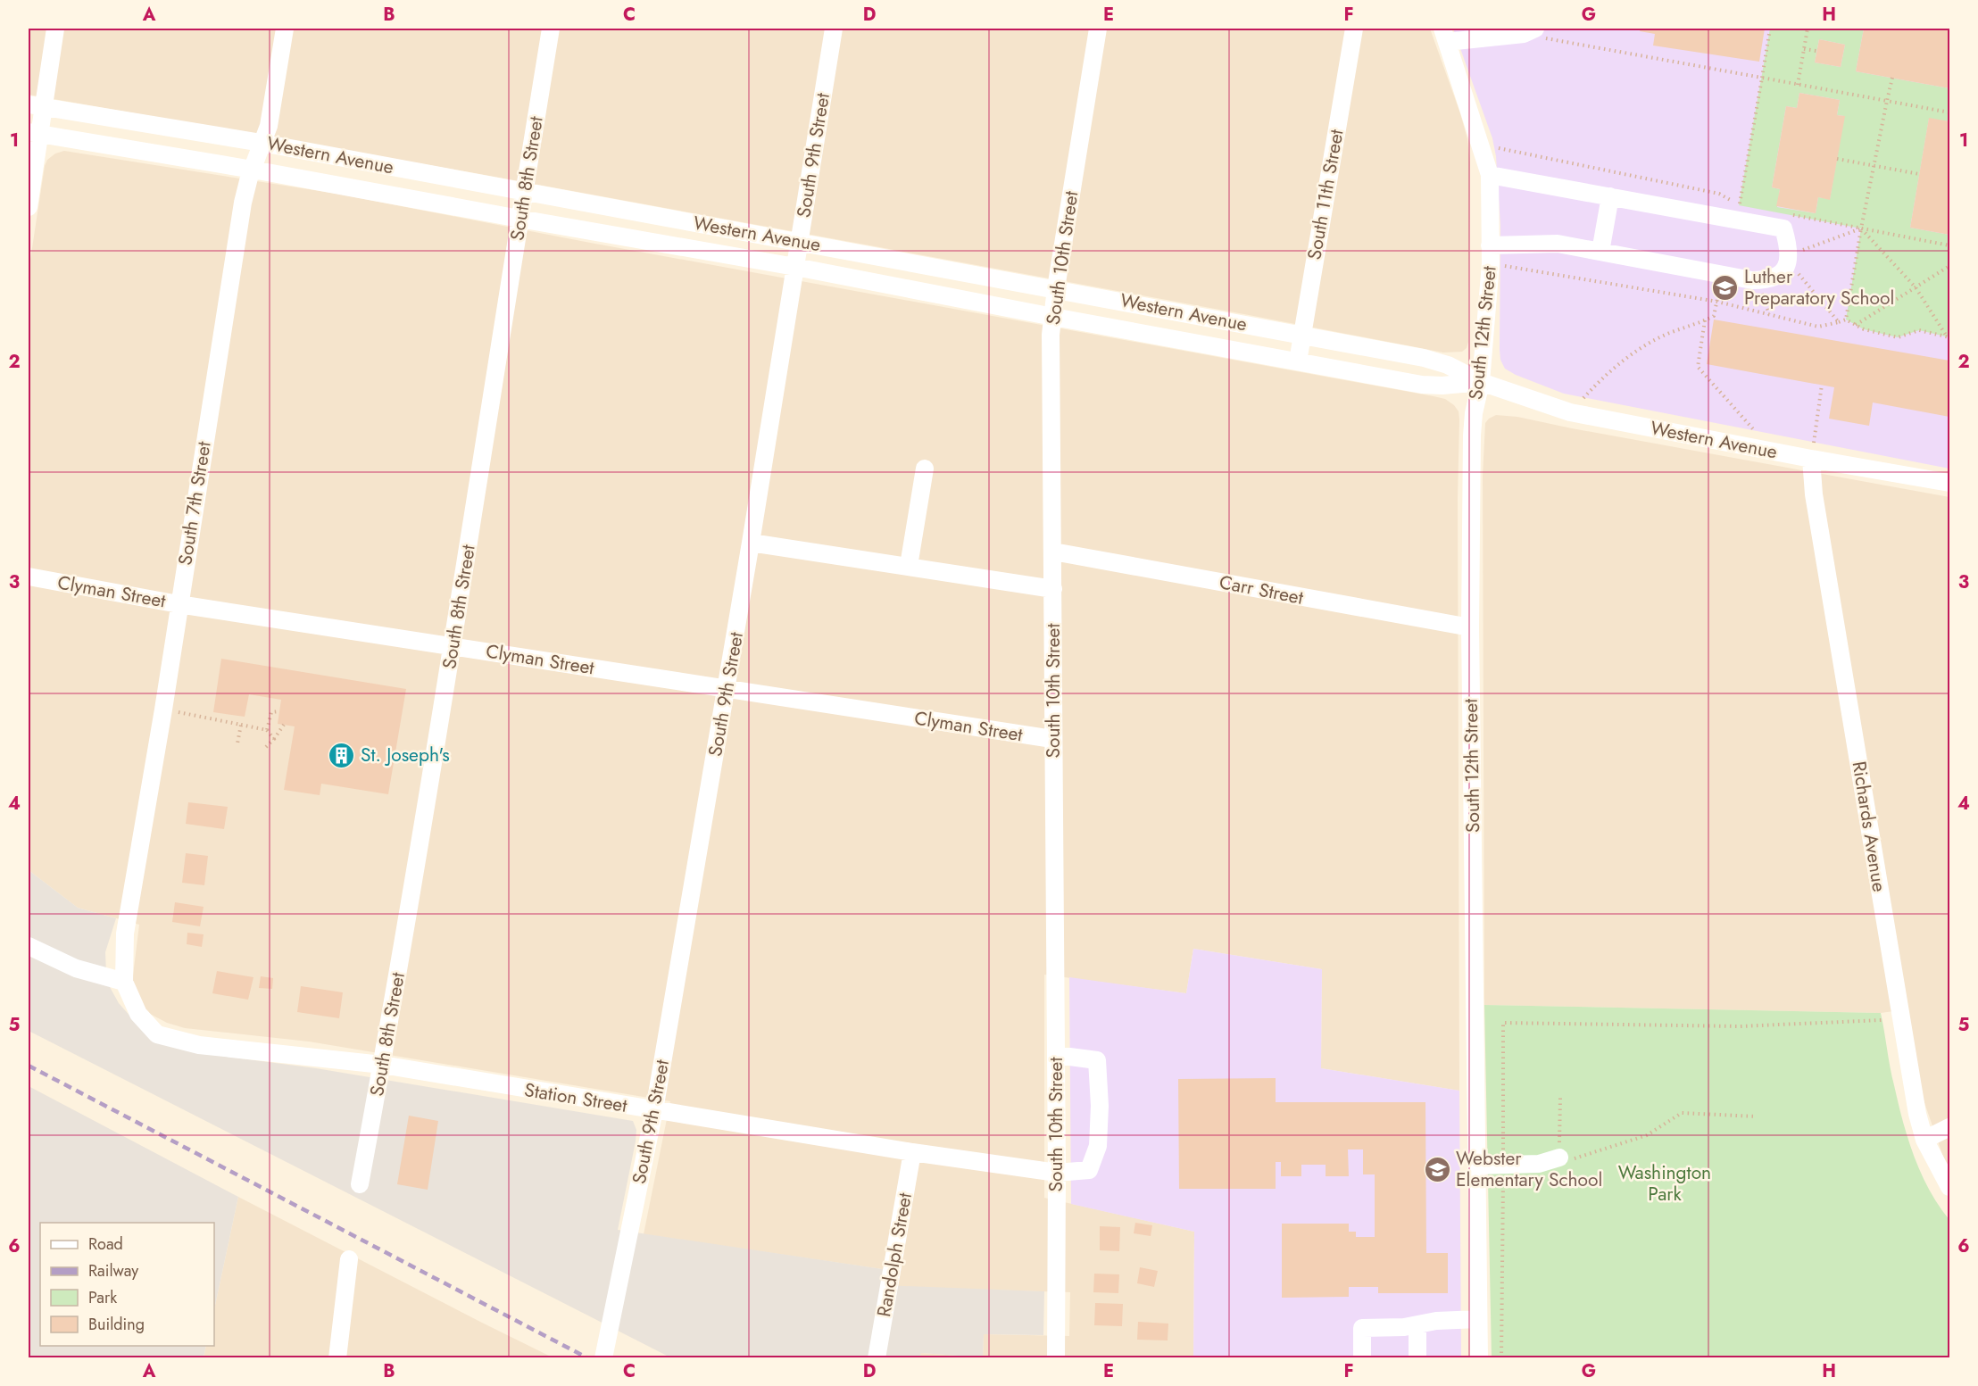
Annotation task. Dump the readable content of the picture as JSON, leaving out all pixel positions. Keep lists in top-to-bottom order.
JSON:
{
  "streets": {
    "street": [
      "Western Avenue",
      "South 9th Street",
      "South 8th Street",
      "South 11th Street",
      "South 10th Street",
      "South 12th Street",
      "South 7th Street",
      "Carr Street",
      "Clyman Street",
      "Richards Avenue",
      "Station Street",
      "Randolph Street"
    ]
  },
  "crossings": [
    ["Western Avenue", "South 9th Street"],
    ["Western Avenue", "South 8th Street"],
    ["Western Avenue", "South 11th Street"],
    ["Western Avenue", "South 10th Street"],
    ["Western Avenue", "South 12th Street"],
    ["Western Avenue", "South 7th Street"],
    ["Western Avenue", "Richards Avenue"],
    ["South 9th Street", "Clyman Street"],
    ["South 9th Street", "Station Street"],
    ["South 8th Street", "Clyman Street"],
    ["South 8th Street", "Station Street"],
    ["South 10th Street", "Carr Street"],
    ["South 10th Street", "Clyman Street"],
    ["South 10th Street", "Station Street"],
    ["South 12th Street", "Carr Street"],
    ["South 7th Street", "Clyman Street"],
    ["South 7th Street", "Station Street"],
    ["Station Street", "Randolph Street"]
  ],
  "parks": ["Washington Park"],
  "places": {
    "school or university": ["Luther Preparatory School", "Webster Elementary School"],
    "building": ["St. Joseph's"]
  },
  "legend": [
    "Road",
    "Railway",
    "Park",
    "Building"
  ],
  "grid": {
    "columns": [
      "A",
      "B",
      "C",
      "D",
      "E",
      "F",
      "G",
      "H"
    ],
    "rows": [
      "1",
      "2",
      "3",
      "4",
      "5",
      "6"
    ]
  }
}
